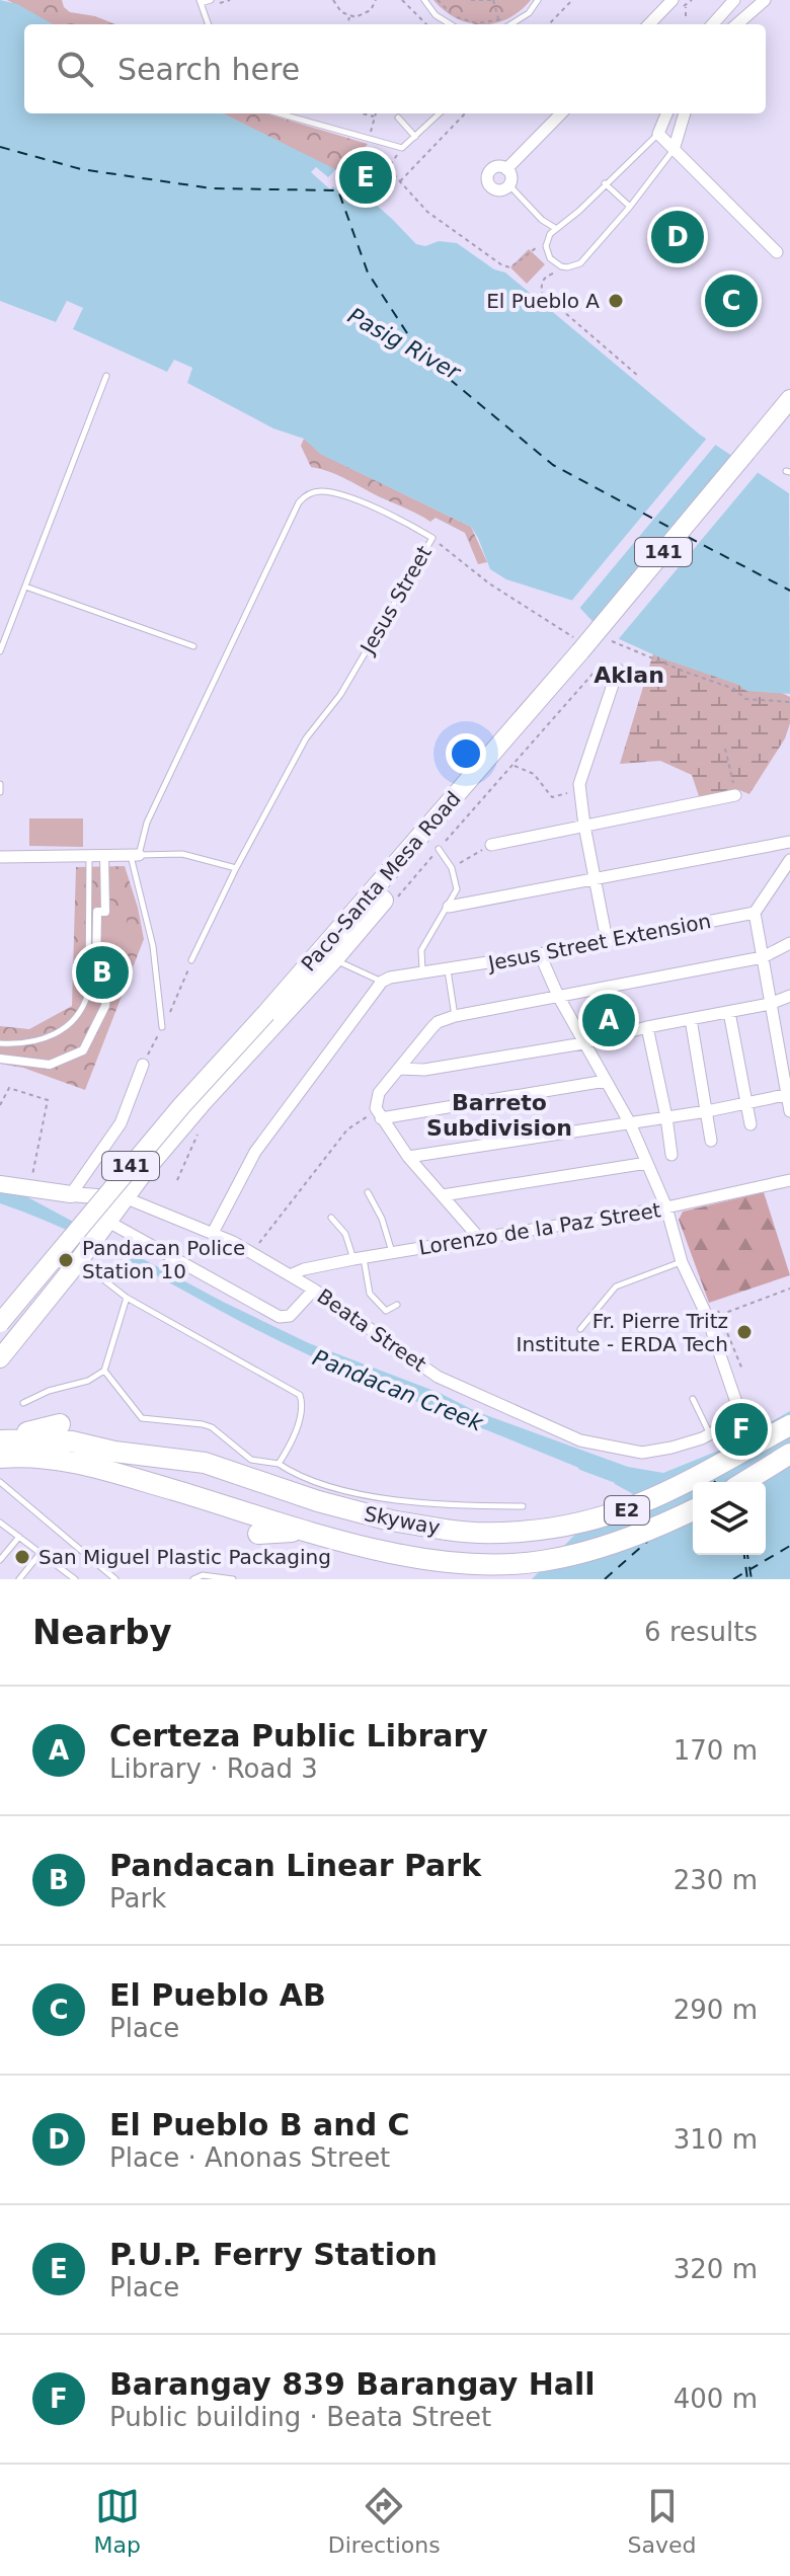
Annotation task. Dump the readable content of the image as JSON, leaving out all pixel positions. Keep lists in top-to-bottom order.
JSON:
{
  "streets": {
    "highway": ["E2", "Skyway"],
    "main road": ["141", "Paco-Santa Mesa Road", "Beata Street"],
    "street": ["Jesus Street Extension", "Lorenzo de la Paz Street"],
    "lane": ["Jesus Street"]
  },
  "crossings": [
    ["Paco-Santa Mesa Road", "Beata Street"],
    ["Lorenzo de la Paz Street", "Beata Street"]
  ],
  "districts": ["Aklan", "Barreto Subdivision"],
  "water": ["Pasig River", "Pandacan Creek"],
  "places": [
    "El Pueblo A",
    "Pandacan Police Station 10",
    "Fr. Pierre Tritz Institute - ERDA Tech",
    "San Miguel Plastic Packaging"
  ],
  "page": {
    "search": "Search here",
    "pins": [
      "E",
      "D",
      "C",
      "B",
      "A",
      "F"
    ],
    "heading": ["Nearby", "6 results"],
    "list": [
      {
        "mark": "A",
        "name": "Certeza Public Library",
        "note": "Library · Road 3",
        "value": "170 m"
      },
      {
        "mark": "B",
        "name": "Pandacan Linear Park",
        "note": "Park",
        "value": "230 m"
      },
      {
        "mark": "C",
        "name": "El Pueblo AB",
        "note": "Place",
        "value": "290 m"
      },
      {
        "mark": "D",
        "name": "El Pueblo B and C",
        "note": "Place · Anonas Street",
        "value": "310 m"
      },
      {
        "mark": "E",
        "name": "P.U.P. Ferry Station",
        "note": "Place",
        "value": "320 m"
      },
      {
        "mark": "F",
        "name": "Barangay 839 Barangay Hall",
        "note": "Public building · Beata Street",
        "value": "400 m"
      }
    ],
    "nav": ["Map", "Directions", "Saved"]
  }
}
